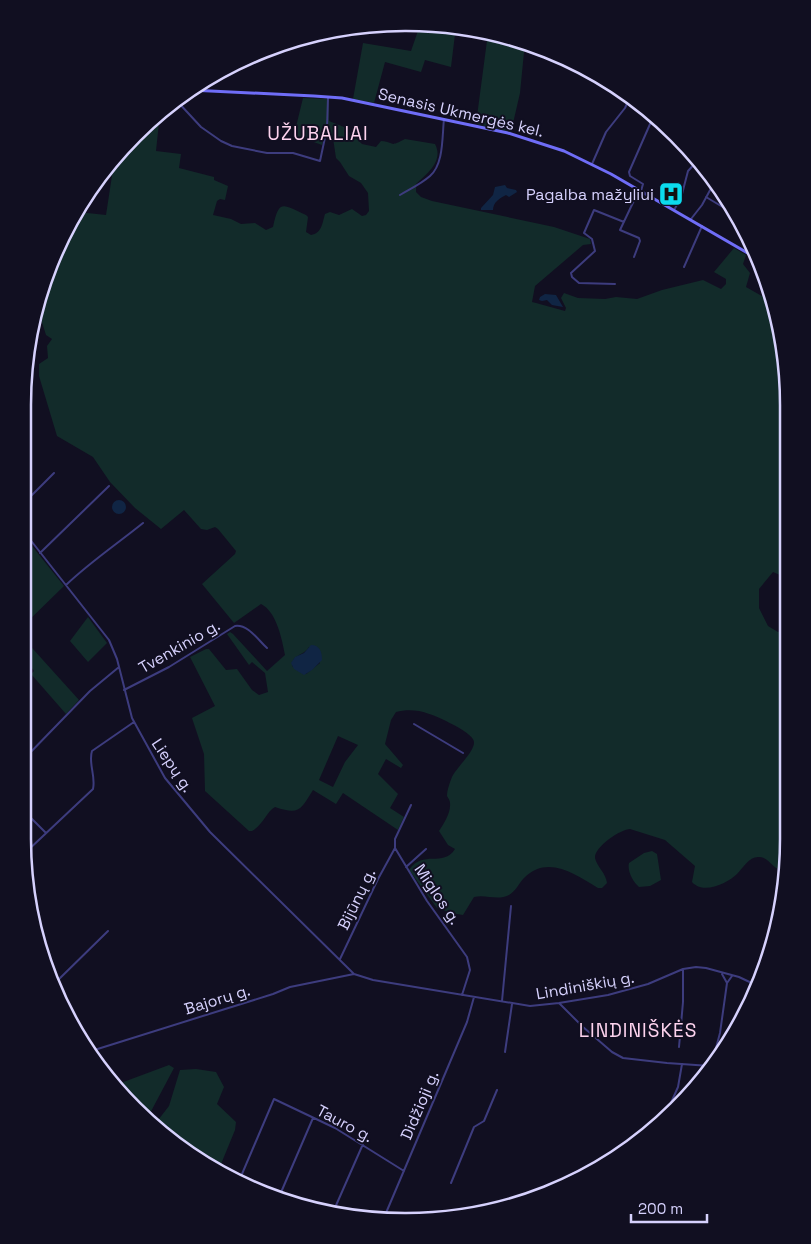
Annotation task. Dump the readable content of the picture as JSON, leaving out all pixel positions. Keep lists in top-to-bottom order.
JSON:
{
  "streets": {
    "main road": ["Senasis Ukmergės kel."],
    "street": [
      "Tvenkinio g.",
      "Liepų g.",
      "Miglos g.",
      "Bijūnų g.",
      "Lindiniškių g.",
      "Bajorų g.",
      "Didžioji g.",
      "Tauro g."
    ]
  },
  "crossings": [
    ["Tvenkinio g.", "Liepų g."],
    ["Liepų g.", "Bijūnų g."],
    ["Liepų g.", "Lindiniškių g."],
    ["Liepų g.", "Bajorų g."],
    ["Miglos g.", "Bijūnų g."],
    ["Miglos g.", "Lindiniškių g."],
    ["Lindiniškių g.", "Bajorų g."],
    ["Lindiniškių g.", "Didžioji g."],
    ["Didžioji g.", "Tauro g."]
  ],
  "districts": ["UŽUBALIAI", "LINDINIŠKĖS"],
  "places": {
    "hospital": ["Pagalba mažyliui"]
  },
  "scale_bar": "200 m"
}
